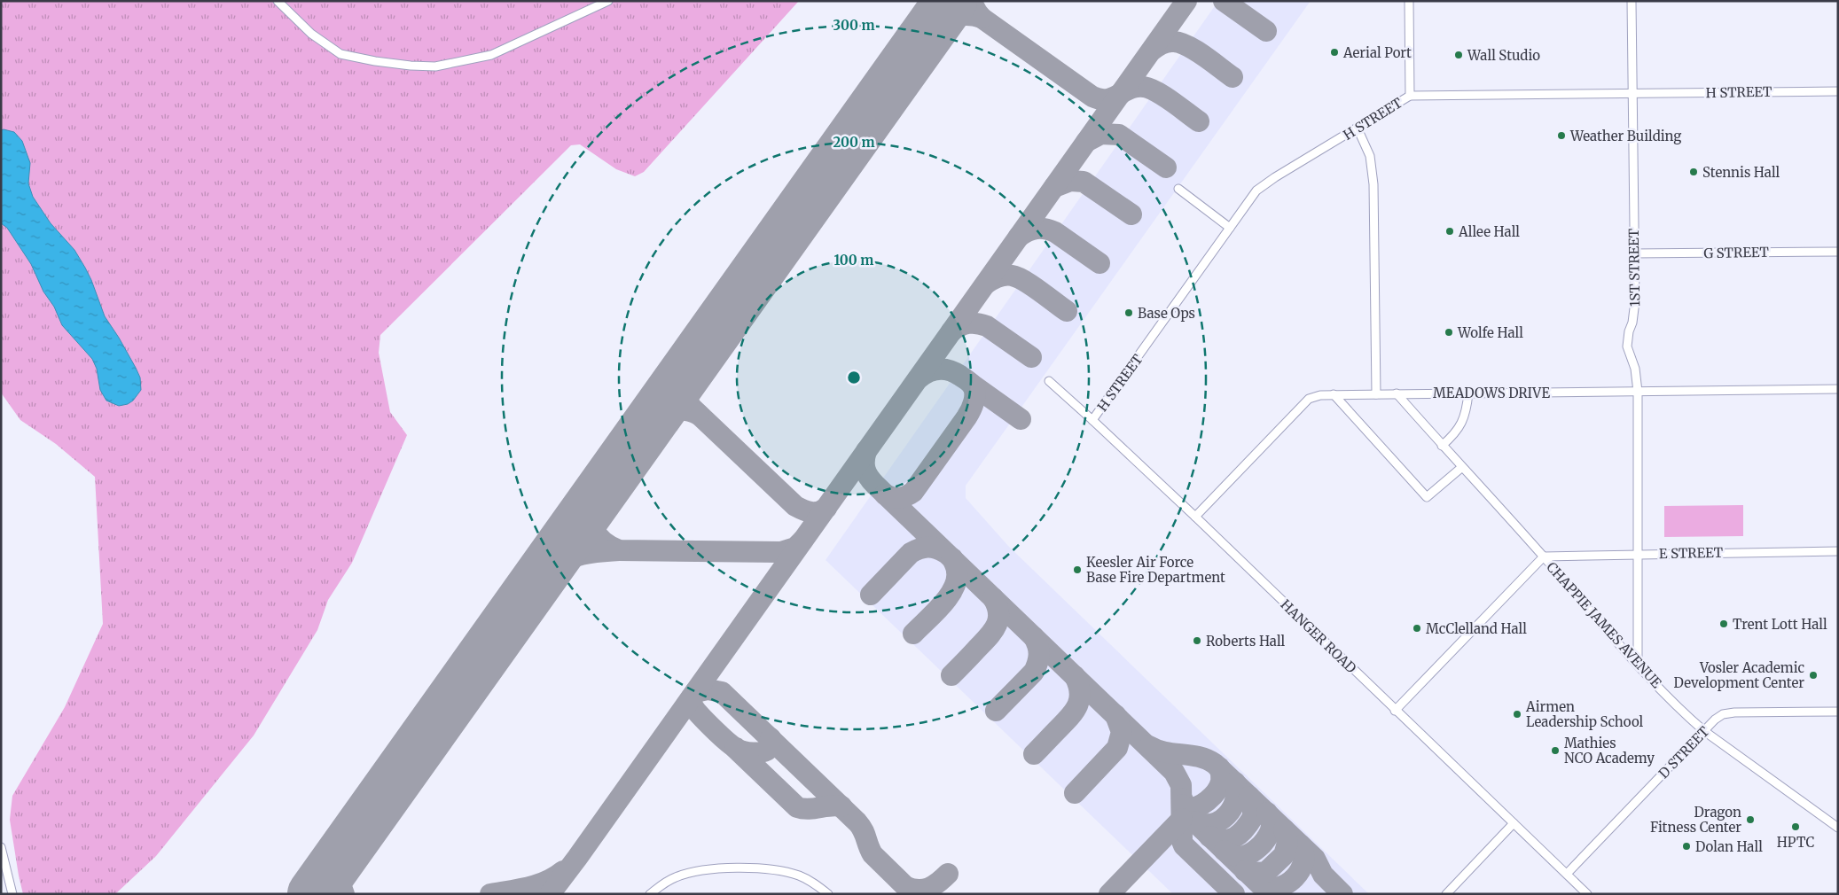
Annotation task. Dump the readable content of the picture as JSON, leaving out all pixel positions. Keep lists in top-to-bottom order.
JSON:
{
  "streets": {
    "street": [
      "H STREET",
      "G STREET",
      "1ST STREET",
      "MEADOWS DRIVE",
      "E STREET",
      "CHAPPIE JAMES AVENUE",
      "HANGER ROAD",
      "D STREET"
    ]
  },
  "crossings": [
    ["H STREET", "1ST STREET"],
    ["H STREET", "HANGER ROAD"],
    ["G STREET", "1ST STREET"],
    ["1ST STREET", "MEADOWS DRIVE"],
    ["1ST STREET", "E STREET"],
    ["1ST STREET", "CHAPPIE JAMES AVENUE"],
    ["MEADOWS DRIVE", "CHAPPIE JAMES AVENUE"],
    ["MEADOWS DRIVE", "HANGER ROAD"],
    ["E STREET", "CHAPPIE JAMES AVENUE"],
    ["CHAPPIE JAMES AVENUE", "D STREET"],
    ["HANGER ROAD", "D STREET"]
  ],
  "places": [
    "Aerial Port",
    "Wall Studio",
    "Weather Building",
    "Stennis Hall",
    "Allee Hall",
    "Base Ops",
    "Wolfe Hall",
    "Keesler Air Force Base Fire Department",
    "Trent Lott Hall",
    "McClelland Hall",
    "Roberts Hall",
    "Vosler Academic Development Center",
    "Airmen Leadership School",
    "Mathies NCO Academy",
    "Dragon Fitness Center",
    "HPTC",
    "Dolan Hall"
  ],
  "rings": ["300 m", "200 m", "100 m"]
}
